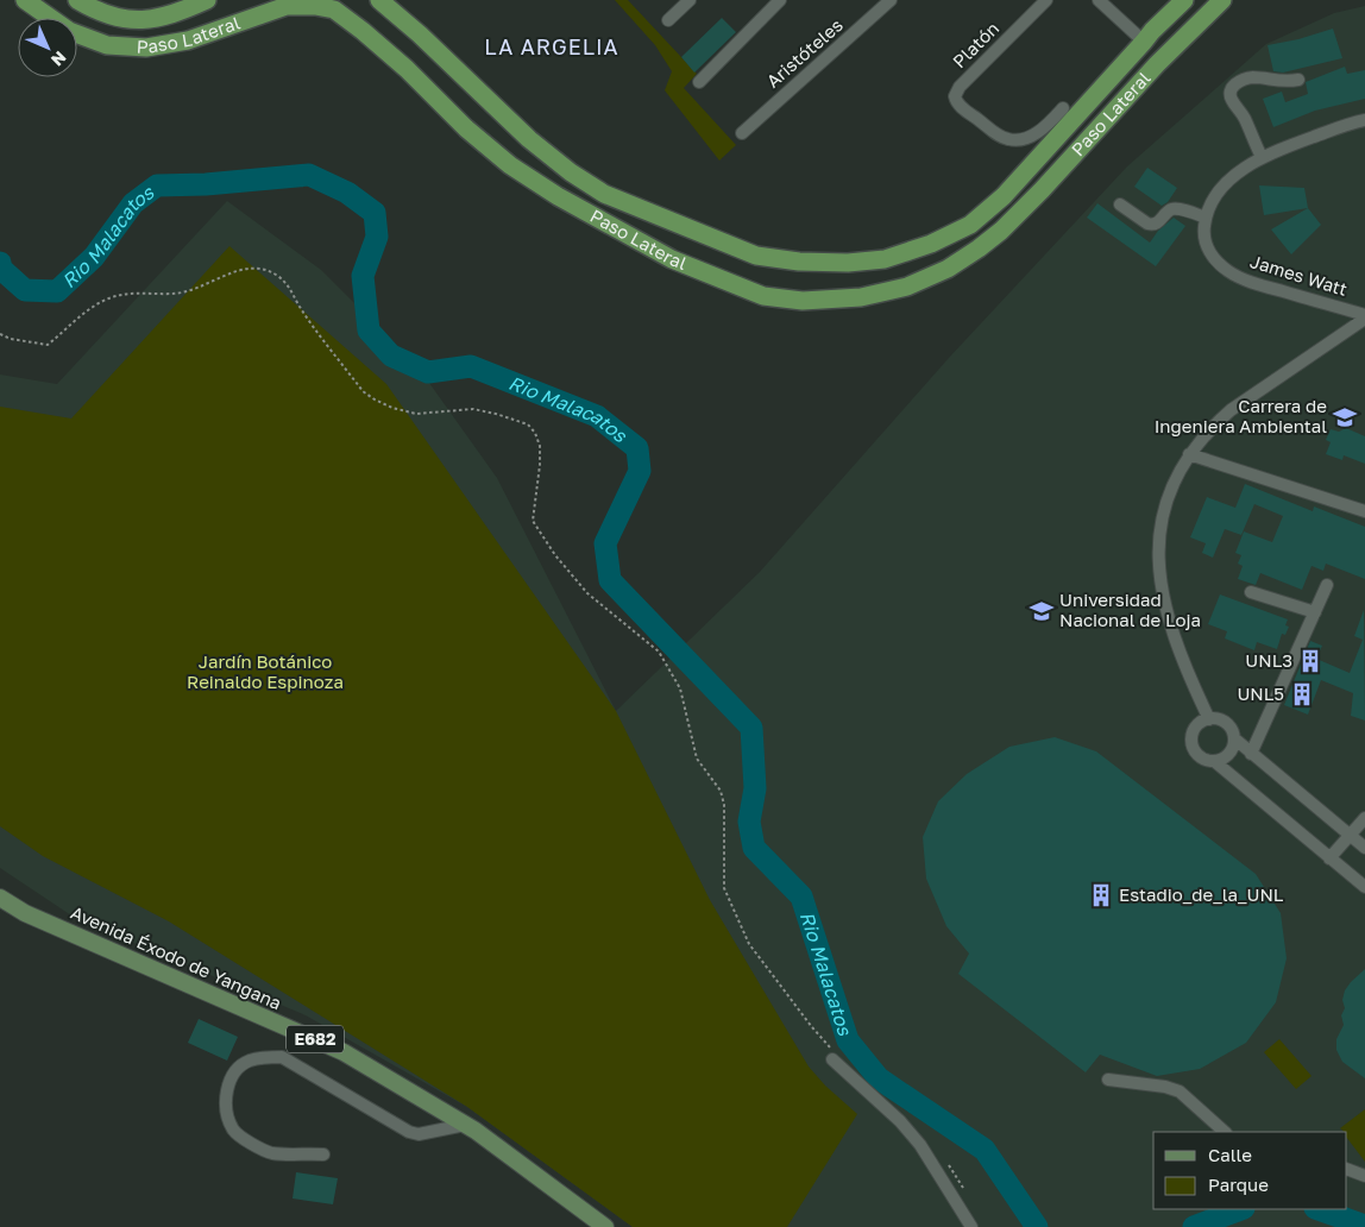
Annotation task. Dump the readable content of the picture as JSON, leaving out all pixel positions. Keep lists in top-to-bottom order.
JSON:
{
  "streets": {
    "highway": ["Paso Lateral"],
    "main road": ["Avenida Éxodo de Yangana", "E682"],
    "street": ["Platón", "Aristóteles", "James Watt"]
  },
  "districts": ["LA ARGELIA"],
  "water": ["Rio Malacatos"],
  "parks": ["Jardín Botánico Reinaldo Espinoza"],
  "places": {
    "school or university": ["Carrera de Ingeniera Ambiental", "Universidad Nacional de Loja"],
    "building": ["UNL3", "UNL5", "Estadio_de_la_UNL"]
  },
  "legend": ["Calle", "Parque"],
  "north": "bottom right"
}
